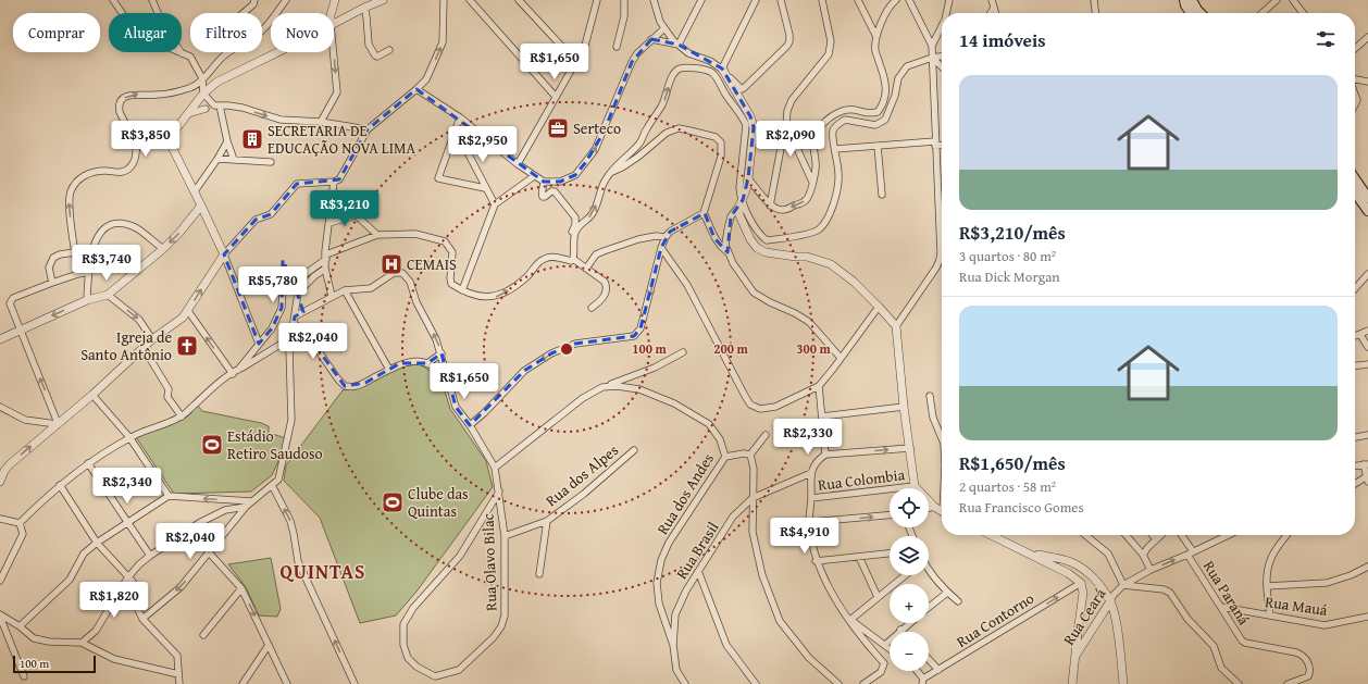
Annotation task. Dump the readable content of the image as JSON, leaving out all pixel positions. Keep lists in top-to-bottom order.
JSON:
{
  "streets": {
    "street": [
      "Rua dos Alpes",
      "Rua Colombia",
      "Rua dos Andes",
      "Rua Brasil",
      "Rua Olavo Bilac",
      "Rua Paraná",
      "Rua Mauá",
      "Rua Ceará",
      "Rua Contorno"
    ]
  },
  "crossings": [
    ["Rua dos Alpes", "Rua Olavo Bilac"],
    ["Rua dos Andes", "Rua Brasil"],
    ["Rua Paraná", "Rua Mauá"],
    ["Rua Paraná", "Rua Ceará"]
  ],
  "one_way": ["Rua Contorno"],
  "districts": ["QUINTAS"],
  "places": {
    "office": ["Serteco"],
    "building": ["SECRETARIA DE EDUCAÇÃO NOVA LIMA"],
    "hospital": ["CEMAIS"],
    "church": ["Igreja de Santo Antônio"],
    "sports": ["Estádio Retiro Saudoso", "Clube das Quintas"]
  },
  "scale_bar": "100 m",
  "page": {
    "chip": [
      "Comprar",
      "Alugar",
      "Filtros",
      "Novo"
    ],
    "heading": "14 imóveis",
    "price": [
      "R$1,650",
      "R$3,850",
      "R$2,090",
      "R$2,950",
      "R$3,210",
      "R$3,740",
      "R$5,780",
      "R$2,040",
      "R$1,650",
      "R$2,330",
      "R$2,340",
      "R$4,910",
      "R$2,040",
      "R$1,820"
    ],
    "list": [
      {
        "name": "R$3,210/mês",
        "note": "3 quartos · 80 m² · Rua Dick Morgan"
      },
      {
        "name": "R$1,650/mês",
        "note": "2 quartos · 58 m² · Rua Francisco Gomes"
      }
    ],
    "map_buttons": ["+", "−"],
    "scale": "100 m"
  },
  "rings": ["100 m", "200 m", "300 m"]
}
